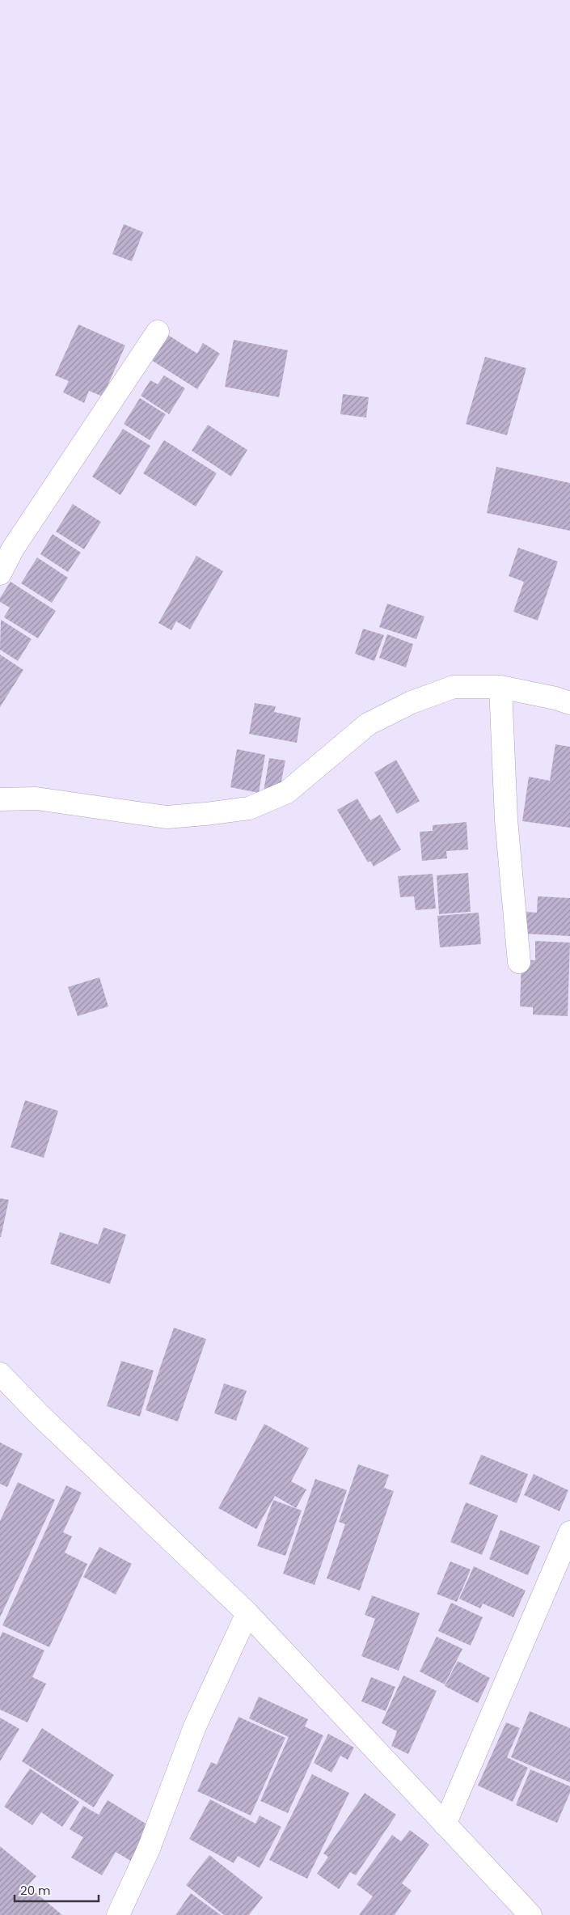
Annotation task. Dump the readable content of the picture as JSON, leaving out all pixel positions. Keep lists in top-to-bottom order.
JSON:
{
  "scale_bar": "20 m"
}
